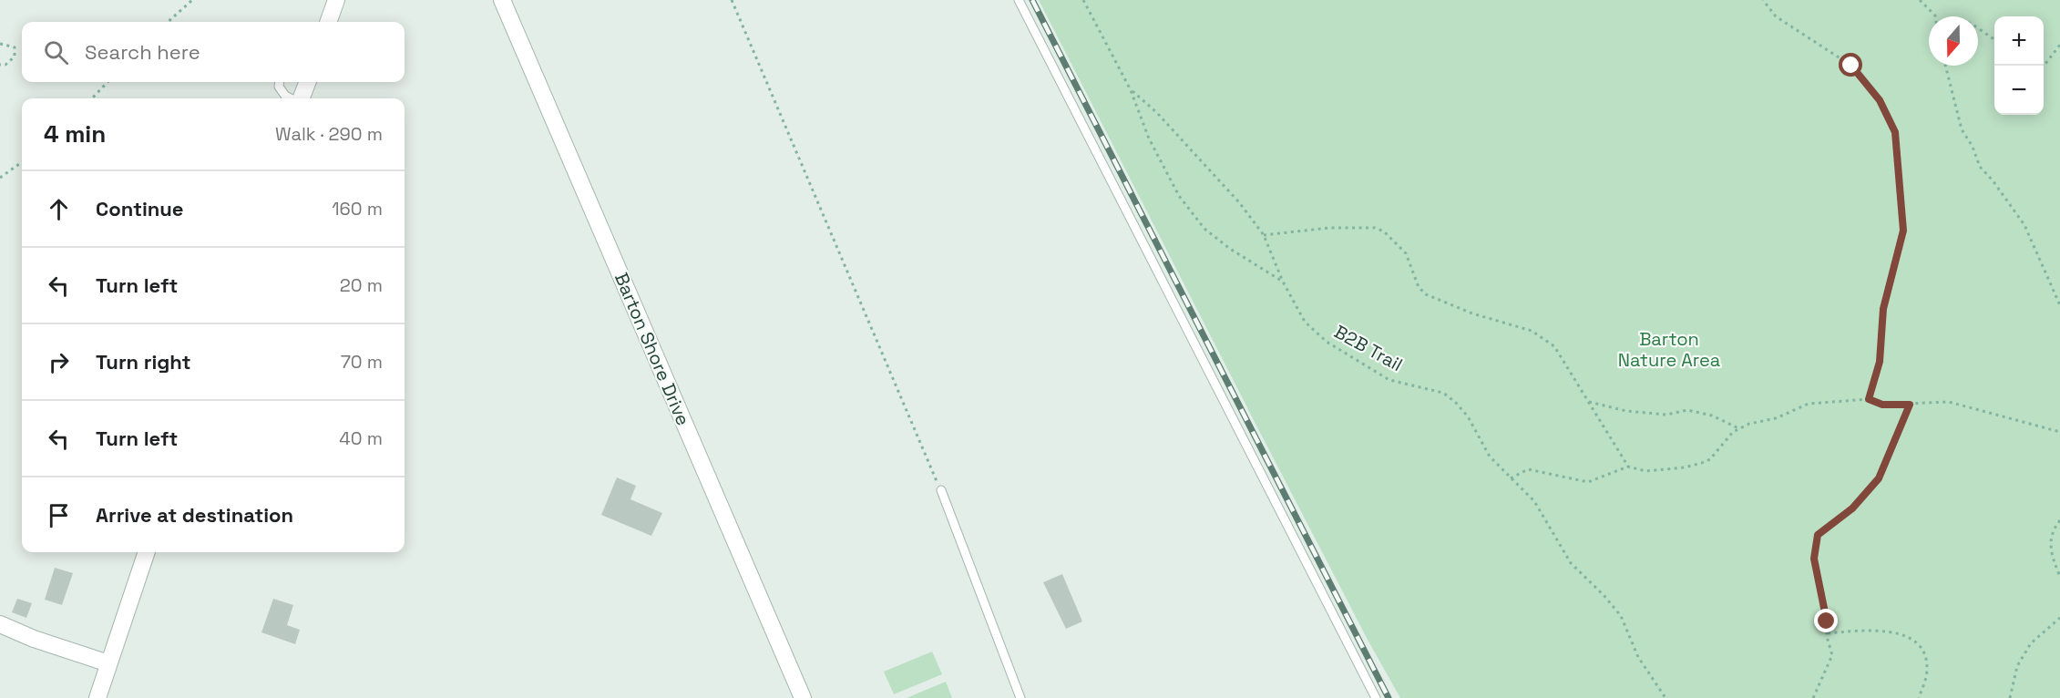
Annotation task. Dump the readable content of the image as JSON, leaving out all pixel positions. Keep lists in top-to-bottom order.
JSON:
{
  "streets": {
    "street": ["Barton Shore Drive"],
    "path": ["B2B Trail"]
  },
  "parks": ["Barton Nature Area"],
  "north": "bottom",
  "page": {
    "map_buttons": ["+", "−"],
    "search": "Search here",
    "heading": ["4 min", "Walk · 290 m"],
    "list": [
      ["Continue", "160 m"],
      ["Turn left", "20 m"],
      ["Turn right", "70 m"],
      ["Turn left", "40 m"],
      "Arrive at destination"
    ]
  }
}
